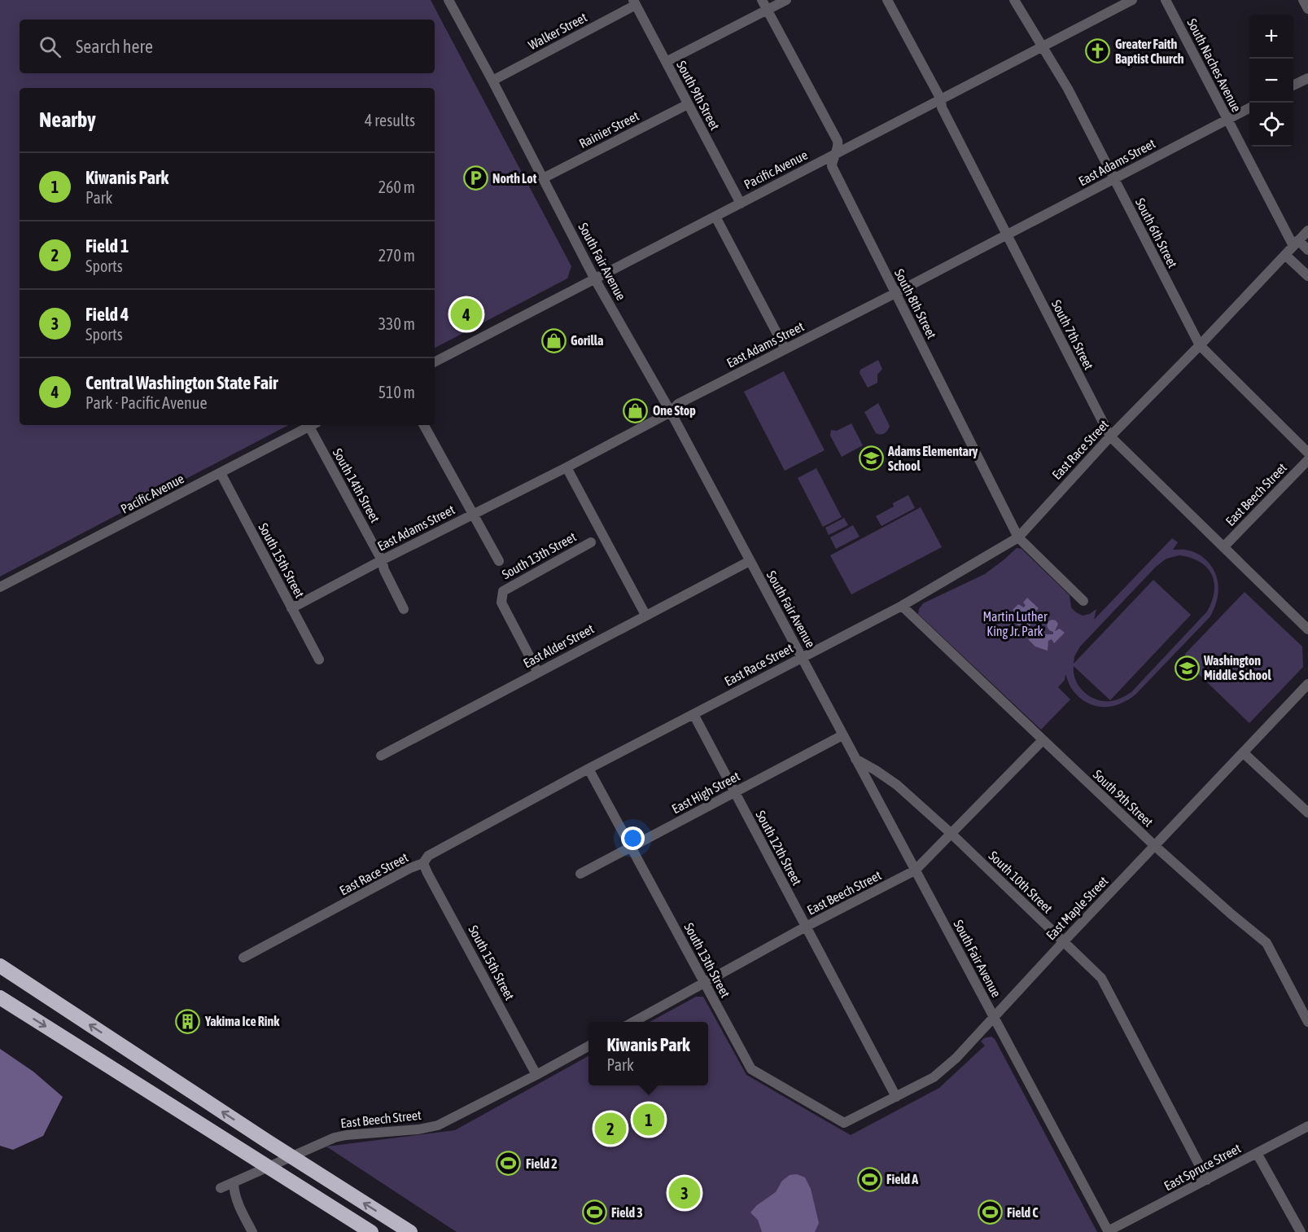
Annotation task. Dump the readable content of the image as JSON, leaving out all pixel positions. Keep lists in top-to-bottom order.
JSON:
{
  "streets": {
    "street": [
      "Walker Street",
      "South Naches Avenue",
      "South 9th Street",
      "Rainier Street",
      "East Adams Street",
      "Pacific Avenue",
      "South 6th Street",
      "South Fair Avenue",
      "South 8th Street",
      "South 7th Street",
      "East Race Street",
      "South 14th Street",
      "East Beech Street",
      "South 13th Street",
      "South 15th Street",
      "East Alder Street",
      "East High Street",
      "South 12th Street",
      "South 10th Street",
      "East Maple Street",
      "East Spruce Street"
    ]
  },
  "crossings": [
    ["Walker Street", "South 9th Street"],
    ["Walker Street", "South Fair Avenue"],
    ["South Naches Avenue", "East Adams Street"],
    ["South Naches Avenue", "East Race Street"],
    ["South 9th Street", "Rainier Street"],
    ["South 9th Street", "Pacific Avenue"],
    ["South 9th Street", "East Race Street"],
    ["South 9th Street", "East Beech Street"],
    ["South 9th Street", "East Maple Street"],
    ["Rainier Street", "South Fair Avenue"],
    ["East Adams Street", "South 6th Street"],
    ["East Adams Street", "South Fair Avenue"],
    ["East Adams Street", "South 8th Street"],
    ["East Adams Street", "South 7th Street"],
    ["East Adams Street", "South 14th Street"],
    ["East Adams Street", "South 13th Street"],
    ["East Adams Street", "South 15th Street"],
    ["Pacific Avenue", "South 6th Street"],
    ["Pacific Avenue", "South Fair Avenue"],
    ["Pacific Avenue", "South 8th Street"],
    ["Pacific Avenue", "South 7th Street"],
    ["Pacific Avenue", "South 15th Street"],
    ["South 6th Street", "East Race Street"],
    ["South Fair Avenue", "East Race Street"],
    ["South Fair Avenue", "East Beech Street"],
    ["South Fair Avenue", "East Alder Street"],
    ["South Fair Avenue", "East High Street"],
    ["South Fair Avenue", "South 10th Street"],
    ["South Fair Avenue", "East Maple Street"],
    ["South Fair Avenue", "East Spruce Street"],
    ["South 8th Street", "East Race Street"],
    ["South 7th Street", "East Race Street"],
    ["South 7th Street", "East Beech Street"],
    ["East Race Street", "South 13th Street"],
    ["East Race Street", "South 15th Street"],
    ["East Race Street", "South 12th Street"],
    ["East Beech Street", "South 13th Street"],
    ["East Beech Street", "South 15th Street"],
    ["East Beech Street", "South 12th Street"],
    ["East Beech Street", "South 10th Street"],
    ["South 13th Street", "East Alder Street"],
    ["South 13th Street", "East High Street"],
    ["South 13th Street", "East Maple Street"],
    ["East High Street", "South 12th Street"],
    ["South 12th Street", "East Maple Street"],
    ["South 10th Street", "East Maple Street"],
    ["South 10th Street", "East Spruce Street"]
  ],
  "parks": ["Martin Luther King Jr. Park"],
  "places": {
    "church": ["Greater Faith Baptist Church"],
    "parking": ["North Lot"],
    "shop": ["Gorilla", "One Stop"],
    "school or university": ["Adams Elementary School", "Washington Middle School"],
    "building": ["Yakima Ice Rink"],
    "sports": [
      "Field 2",
      "Field A",
      "Field 3",
      "Field C"
    ]
  },
  "page": {
    "map_buttons": ["+", "−"],
    "search": "Search here",
    "heading": ["Nearby", "4 results"],
    "list": [
      {
        "mark": "1",
        "name": "Kiwanis Park",
        "note": "Park",
        "value": "260 m"
      },
      {
        "mark": "2",
        "name": "Field 1",
        "note": "Sports",
        "value": "270 m"
      },
      {
        "mark": "3",
        "name": "Field 4",
        "note": "Sports",
        "value": "330 m"
      },
      {
        "mark": "4",
        "name": "Central Washington State Fair",
        "note": "Park · Pacific Avenue",
        "value": "510 m"
      }
    ],
    "pins": [
      "4",
      "1",
      "2",
      "3"
    ],
    "popup": ["Kiwanis Park", "Park"]
  }
}
